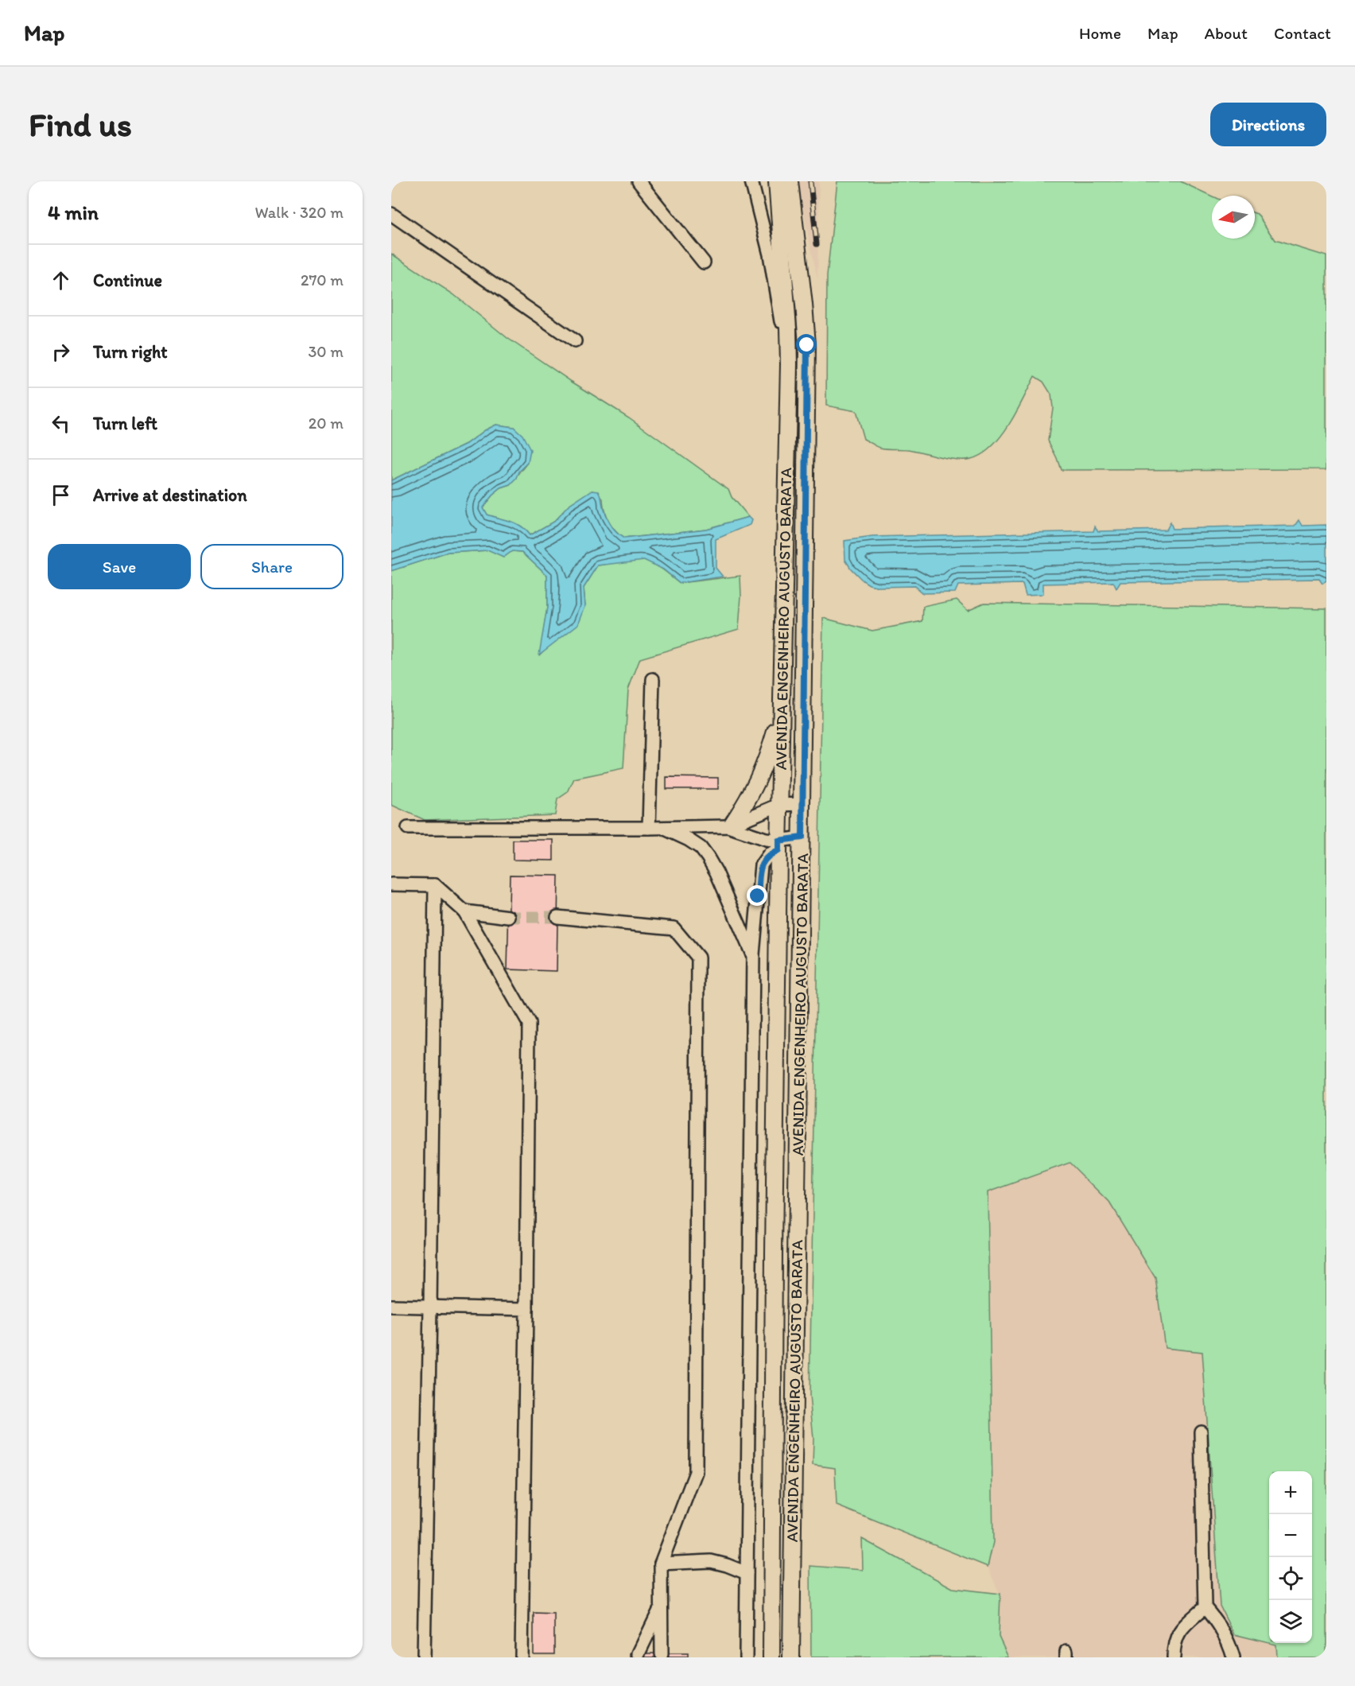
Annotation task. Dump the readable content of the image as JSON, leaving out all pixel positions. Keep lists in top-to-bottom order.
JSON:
{
  "streets": {
    "main road": ["AVENIDA ENGENHEIRO AUGUSTO BARATA"]
  },
  "north": "left",
  "page": {
    "header": "Map",
    "nav": [
      "Home",
      "Map",
      "About",
      "Contact"
    ],
    "buttons": [
      "Directions",
      ["Save", "Share"]
    ],
    "title": "Find us",
    "heading": ["4 min", "Walk · 320 m"],
    "list": [
      ["Continue", "270 m"],
      ["Turn right", "30 m"],
      ["Turn left", "20 m"],
      "Arrive at destination"
    ],
    "map_buttons": ["+", "−"]
  }
}
